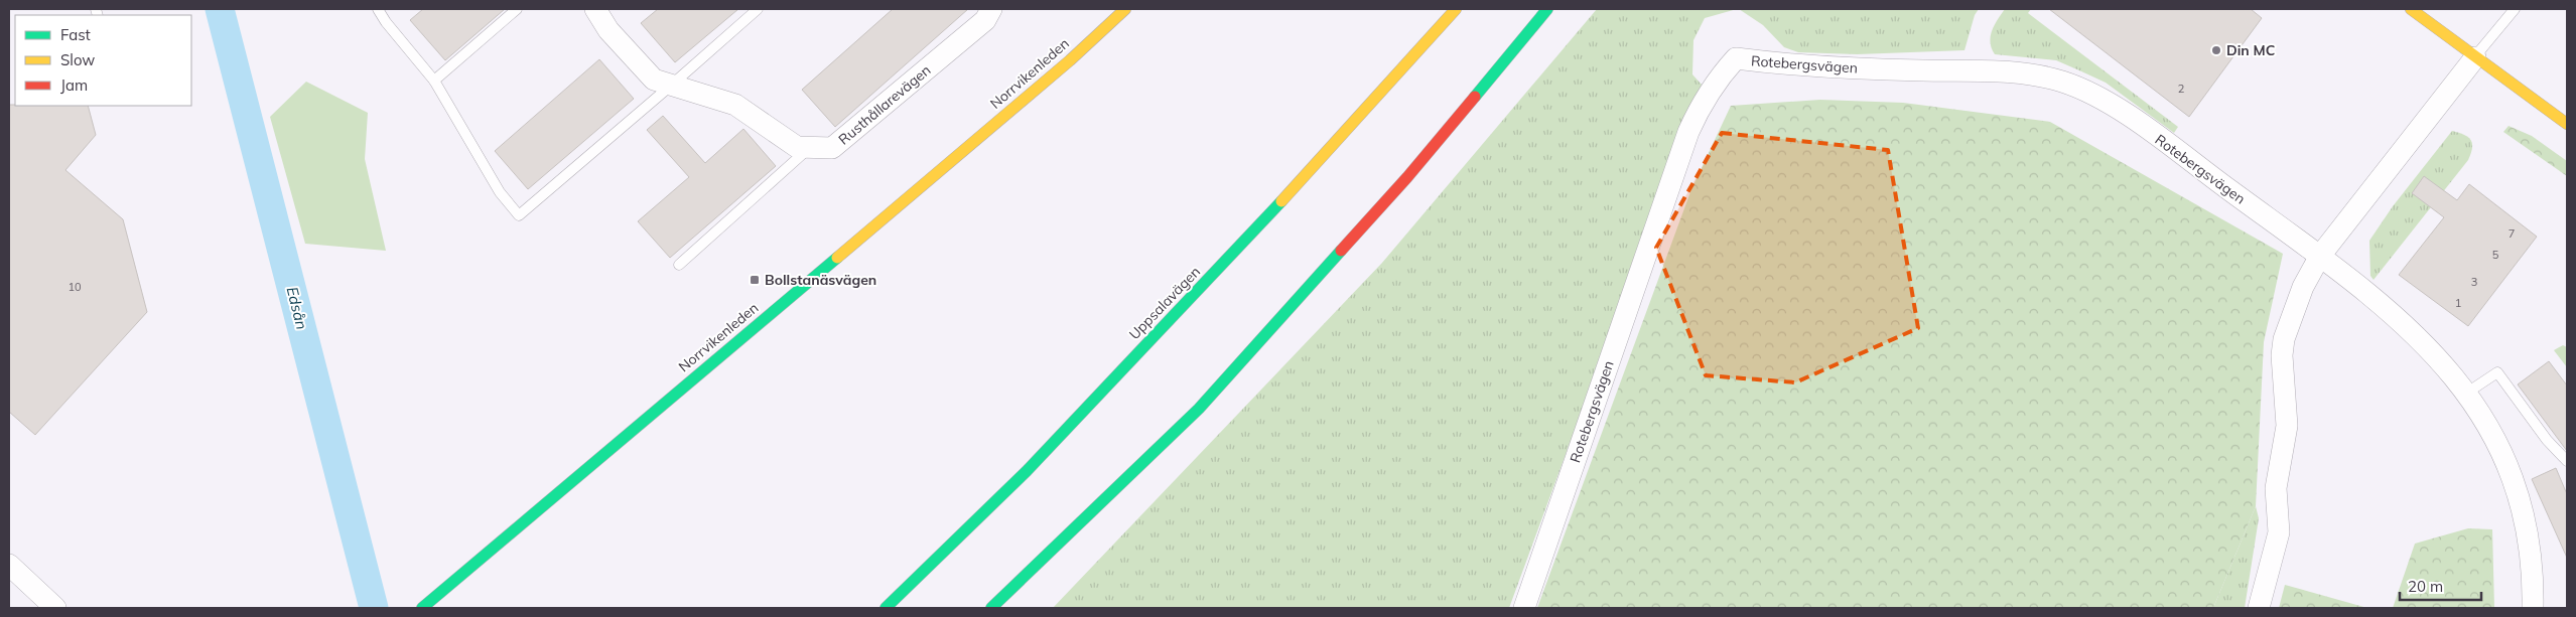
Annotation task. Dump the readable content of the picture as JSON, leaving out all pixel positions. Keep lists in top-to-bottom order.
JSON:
{
  "streets": {
    "main road": ["Norrvikenleden", "Uppsalavägen"],
    "street": ["Rotebergsvägen", "Rusthållarevägen"]
  },
  "water": ["Edsån"],
  "places": {
    "other": ["Din MC"],
    "transit": ["Bollstanäsvägen"]
  },
  "house_numbers": [
    "2",
    "7",
    "5",
    "3",
    "10",
    "1"
  ],
  "legend": ["Fast", "Slow", "Jam"],
  "scale_bar": "20 m"
}
